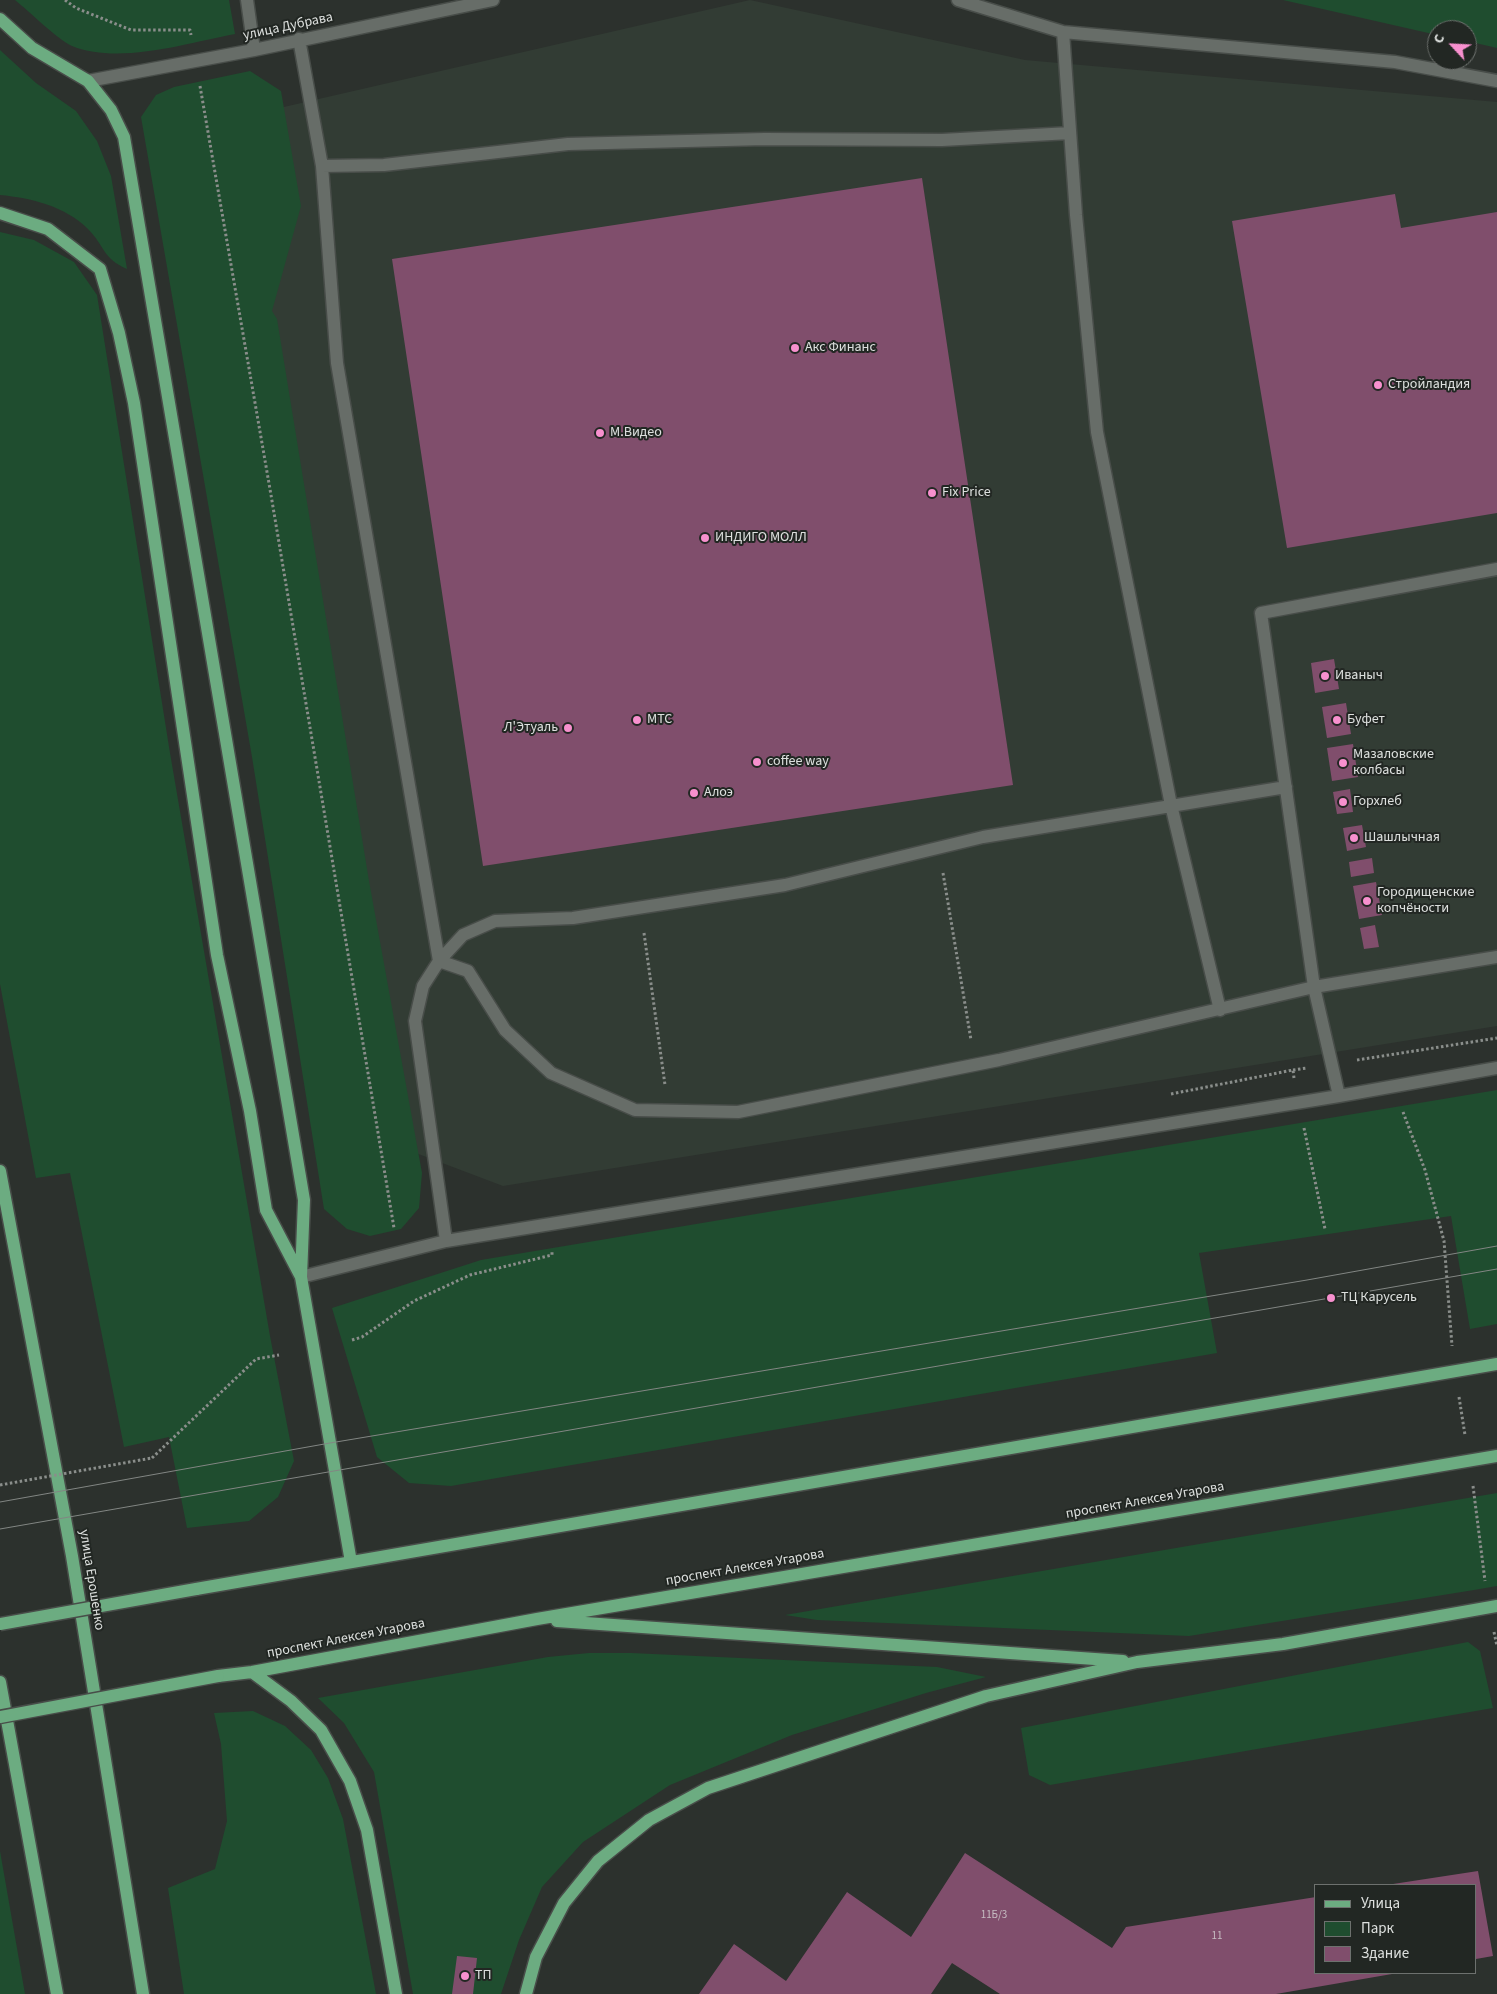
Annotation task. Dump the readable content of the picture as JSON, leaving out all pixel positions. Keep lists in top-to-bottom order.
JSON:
{
  "streets": {
    "main road": ["проспект Алексея Угарова", "улица Ерошенко"],
    "street": ["улица Дубрава"]
  },
  "places": [
    "Акс Финанс",
    "Стройландия",
    "М.Видео",
    "Fix Price",
    "ИНДИГО МОЛЛ",
    "Иваныч",
    "МТС",
    "Буфет",
    "Л'Этуаль",
    "coffee way",
    "Мазаловские колбасы",
    "Алоэ",
    "Горхлеб",
    "Шашлычная",
    "Городищенские копчёности",
    "ТЦ Карусель",
    "ТП"
  ],
  "house_numbers": ["11Б/3", "11"],
  "legend": ["Улица", "Парк", "Здание"],
  "north": "top left"
}
